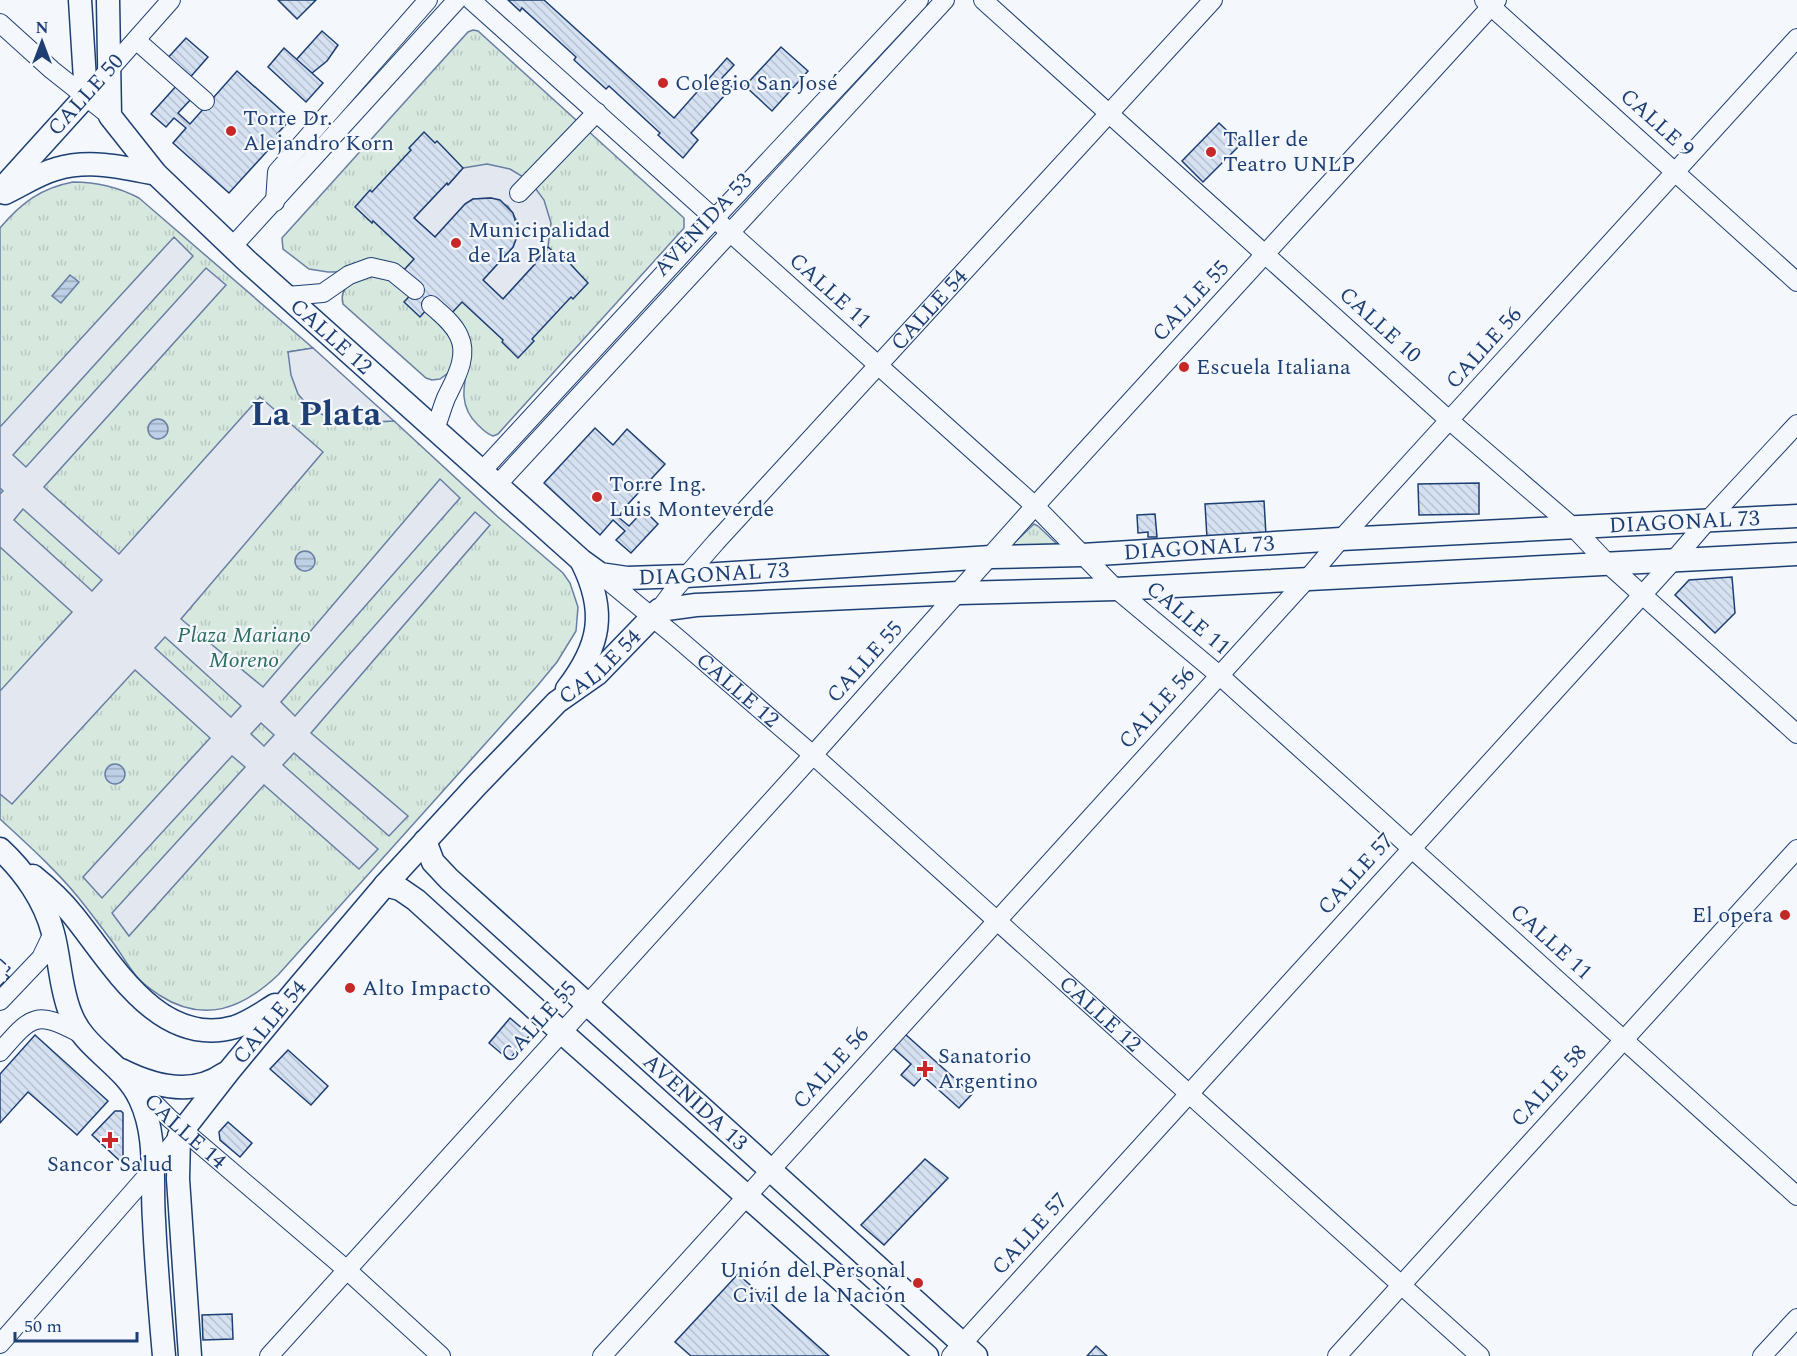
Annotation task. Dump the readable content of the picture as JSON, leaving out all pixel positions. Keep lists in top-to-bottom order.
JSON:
{
  "streets": {
    "main road": [
      "CALLE 50",
      "CALLE 54",
      "CALLE 12",
      "DIAGONAL 73",
      "AVENIDA 13",
      "CALLE 14"
    ],
    "street": [
      "CALLE 9",
      "AVENIDA 53",
      "CALLE 11",
      "CALLE 55",
      "CALLE 10",
      "CALLE 56",
      "CALLE 57",
      "CALLE 58"
    ]
  },
  "crossings": [
    ["CALLE 50", "CALLE 12"],
    ["CALLE 9", "CALLE 55"],
    ["CALLE 9", "CALLE 56"],
    ["AVENIDA 53", "CALLE 11"],
    ["AVENIDA 53", "CALLE 12"],
    ["CALLE 11", "CALLE 55"],
    ["CALLE 11", "CALLE 54"],
    ["CALLE 11", "CALLE 56"],
    ["CALLE 11", "DIAGONAL 73"],
    ["CALLE 11", "CALLE 57"],
    ["CALLE 11", "CALLE 58"],
    ["CALLE 55", "CALLE 10"],
    ["CALLE 55", "CALLE 12"],
    ["CALLE 55", "DIAGONAL 73"],
    ["CALLE 55", "AVENIDA 13"],
    ["CALLE 55", "CALLE 14"],
    ["CALLE 54", "CALLE 10"],
    ["CALLE 54", "CALLE 12"],
    ["CALLE 54", "DIAGONAL 73"],
    ["CALLE 54", "AVENIDA 13"],
    ["CALLE 54", "CALLE 14"],
    ["CALLE 10", "CALLE 56"],
    ["CALLE 10", "DIAGONAL 73"],
    ["CALLE 10", "CALLE 57"],
    ["CALLE 12", "CALLE 56"],
    ["CALLE 12", "DIAGONAL 73"],
    ["CALLE 12", "CALLE 57"],
    ["CALLE 12", "CALLE 58"],
    ["CALLE 56", "DIAGONAL 73"],
    ["CALLE 56", "AVENIDA 13"],
    ["DIAGONAL 73", "CALLE 57"],
    ["CALLE 57", "AVENIDA 13"]
  ],
  "districts": ["La Plata"],
  "parks": ["Plaza Mariano Moreno"],
  "places": {
    "other": [
      "Colegio San José",
      "Torre Dr. Alejandro Korn",
      "Taller de Teatro UNLP",
      "Municipalidad de La Plata",
      "Escuela Italiana",
      "Torre Ing. Luis Monteverde",
      "El opera",
      "Alto Impacto",
      "Unión del Personal Civil de la Nación"
    ],
    "health": ["Sanatorio Argentino", "Sancor Salud"]
  },
  "scale_bar": "50 m",
  "north": "top"
}
